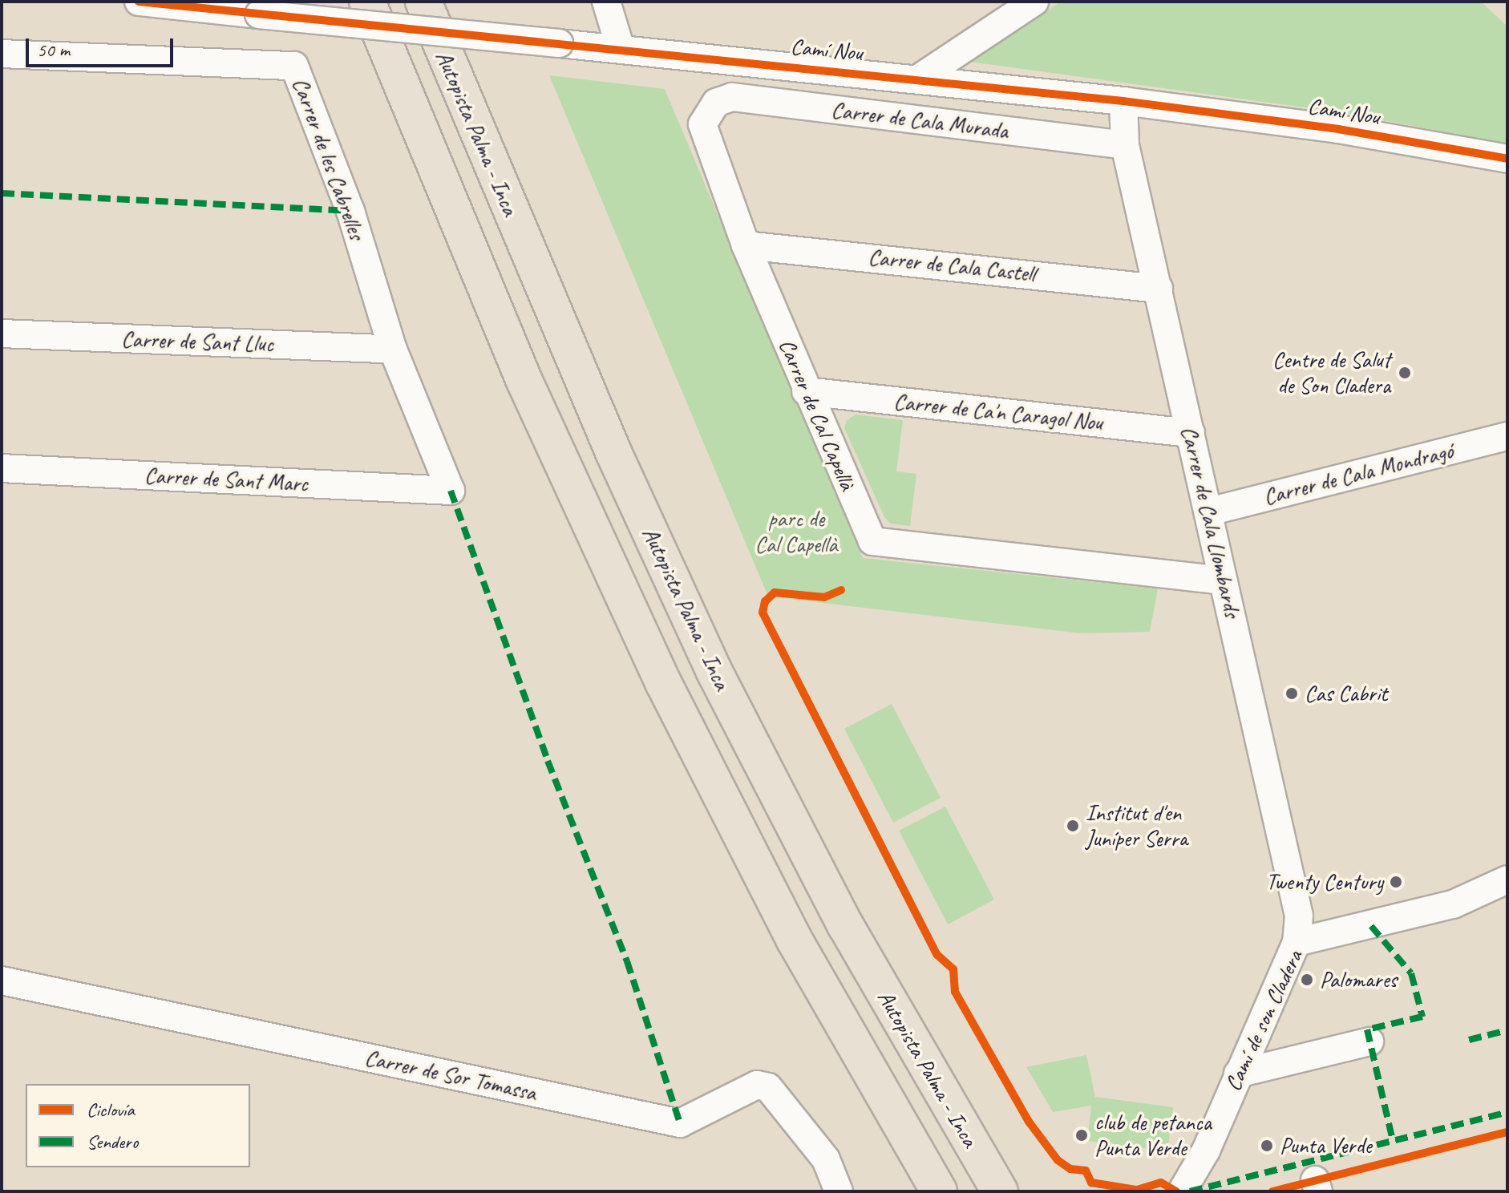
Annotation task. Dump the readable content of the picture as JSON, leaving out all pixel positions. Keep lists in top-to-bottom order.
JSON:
{
  "streets": {
    "highway": ["Autopista Palma - Inca"],
    "street": [
      "Camí Nou",
      "Carrer de Cala Murada",
      "Carrer de les Cabrelles",
      "Carrer de Cala Castell",
      "Carrer de Sant Lluc",
      "Carrer de Ca'n Caragol Nou",
      "Carrer de Cal Capellà",
      "Carrer de Cala Mondragó",
      "Carrer de Sant Marc",
      "Carrer de Cala Llombards",
      "Camí de son Cladera",
      "Carrer de Sor Tomassa"
    ]
  },
  "crossings": [
    ["Camí Nou", "Carrer de Cala Llombards"],
    ["Carrer de Cala Murada", "Carrer de Cal Capellà"],
    ["Carrer de Cala Murada", "Carrer de Cala Llombards"],
    ["Carrer de les Cabrelles", "Carrer de Sant Lluc"],
    ["Carrer de les Cabrelles", "Carrer de Sant Marc"],
    ["Carrer de Cala Castell", "Carrer de Cal Capellà"],
    ["Carrer de Cala Castell", "Carrer de Cala Llombards"],
    ["Carrer de Ca'n Caragol Nou", "Carrer de Cal Capellà"],
    ["Carrer de Ca'n Caragol Nou", "Carrer de Cala Llombards"],
    ["Carrer de Cal Capellà", "Carrer de Cala Llombards"],
    ["Carrer de Cala Mondragó", "Carrer de Cala Llombards"],
    ["Carrer de Cala Llombards", "Camí de son Cladera"]
  ],
  "parks": ["parc de Cal Capellà"],
  "places": [
    "Centre de Salut de Son Cladera",
    "Cas Cabrit",
    "Institut d'en Juníper Serra",
    "Twenty Century",
    "Palomares",
    "club de petanca Punta Verde",
    "Punta Verde"
  ],
  "legend": ["Ciclovía", "Sendero"],
  "scale_bar": "50 m"
}
